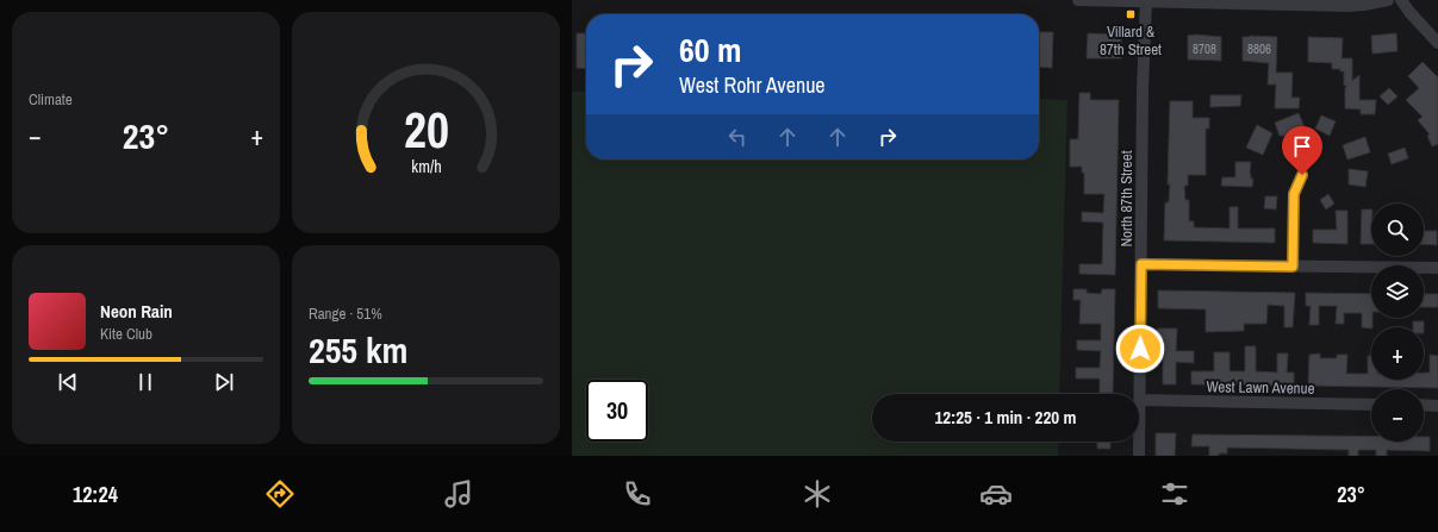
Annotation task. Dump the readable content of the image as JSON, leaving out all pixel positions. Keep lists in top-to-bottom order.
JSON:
{
  "streets": {
    "street": ["North 87th Street", "West Lawn Avenue"]
  },
  "crossings": [
    ["North 87th Street", "West Lawn Avenue"]
  ],
  "places": {
    "transit": ["Villard & 87th Street"]
  },
  "house_numbers": ["8708", "8806"],
  "page": {
    "tile": [
      "Climate",
      ["Range · 51%", "255 km"]
    ],
    "turn": ["60 m", "West Rohr Avenue"],
    "heat": ["−", "23°", "+"],
    "map_buttons": ["+", "−"],
    "song": ["Neon Rain", "Kite Club"],
    "limit": "30",
    "trip": "12:25 · 1 min · 220 m",
    "tabs": ["12:24", "23°"],
    "gauge": ["20", "km/h"]
  }
}
